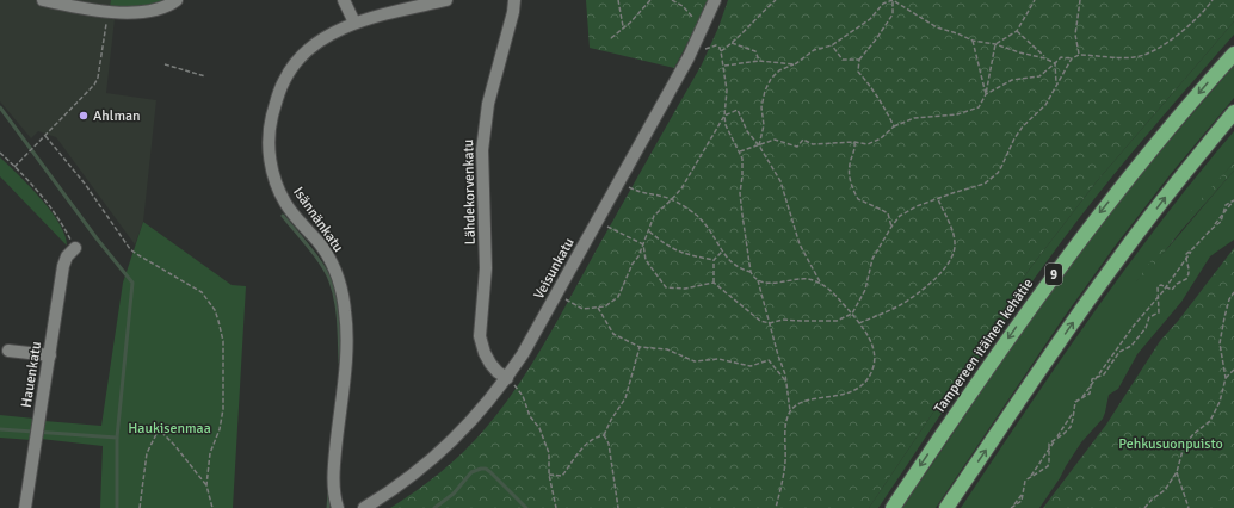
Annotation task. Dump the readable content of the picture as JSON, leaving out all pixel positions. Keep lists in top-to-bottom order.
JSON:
{
  "streets": {
    "highway": ["9", "Tampereen itäinen kehätie"],
    "street": [
      "Lähdekorvenkatu",
      "Isännänkatu",
      "Veisunkatu",
      "Hauenkatu"
    ]
  },
  "crossings": [
    ["Lähdekorvenkatu", "Veisunkatu"]
  ],
  "parks": ["Haukisenmaa", "Pehkusuonpuisto"],
  "places": ["Ahlman"]
}
